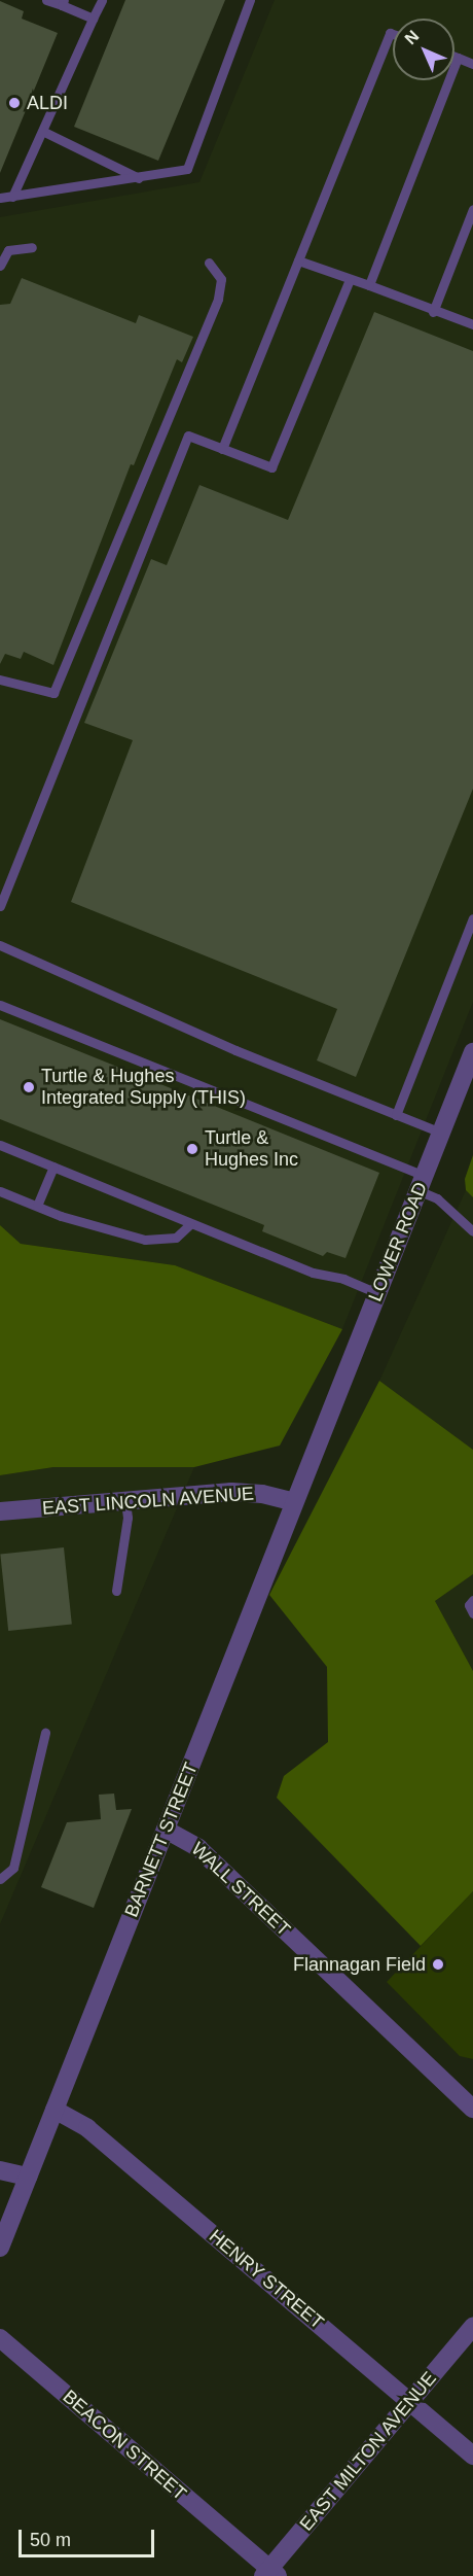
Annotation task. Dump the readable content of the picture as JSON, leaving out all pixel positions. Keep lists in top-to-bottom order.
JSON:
{
  "streets": {
    "street": [
      "LOWER ROAD",
      "EAST LINCOLN AVENUE",
      "BARNETT STREET",
      "WALL STREET",
      "HENRY STREET",
      "BEACON STREET",
      "EAST MILTON AVENUE"
    ]
  },
  "crossings": [
    ["LOWER ROAD", "BARNETT STREET"],
    ["EAST LINCOLN AVENUE", "BARNETT STREET"],
    ["BARNETT STREET", "WALL STREET"],
    ["BARNETT STREET", "HENRY STREET"],
    ["HENRY STREET", "EAST MILTON AVENUE"],
    ["BEACON STREET", "EAST MILTON AVENUE"]
  ],
  "places": [
    "ALDI",
    "Turtle & Hughes Integrated Supply (THIS)",
    "Turtle & Hughes Inc",
    "Flannagan Field"
  ],
  "scale_bar": "50 m",
  "north": "top left"
}
